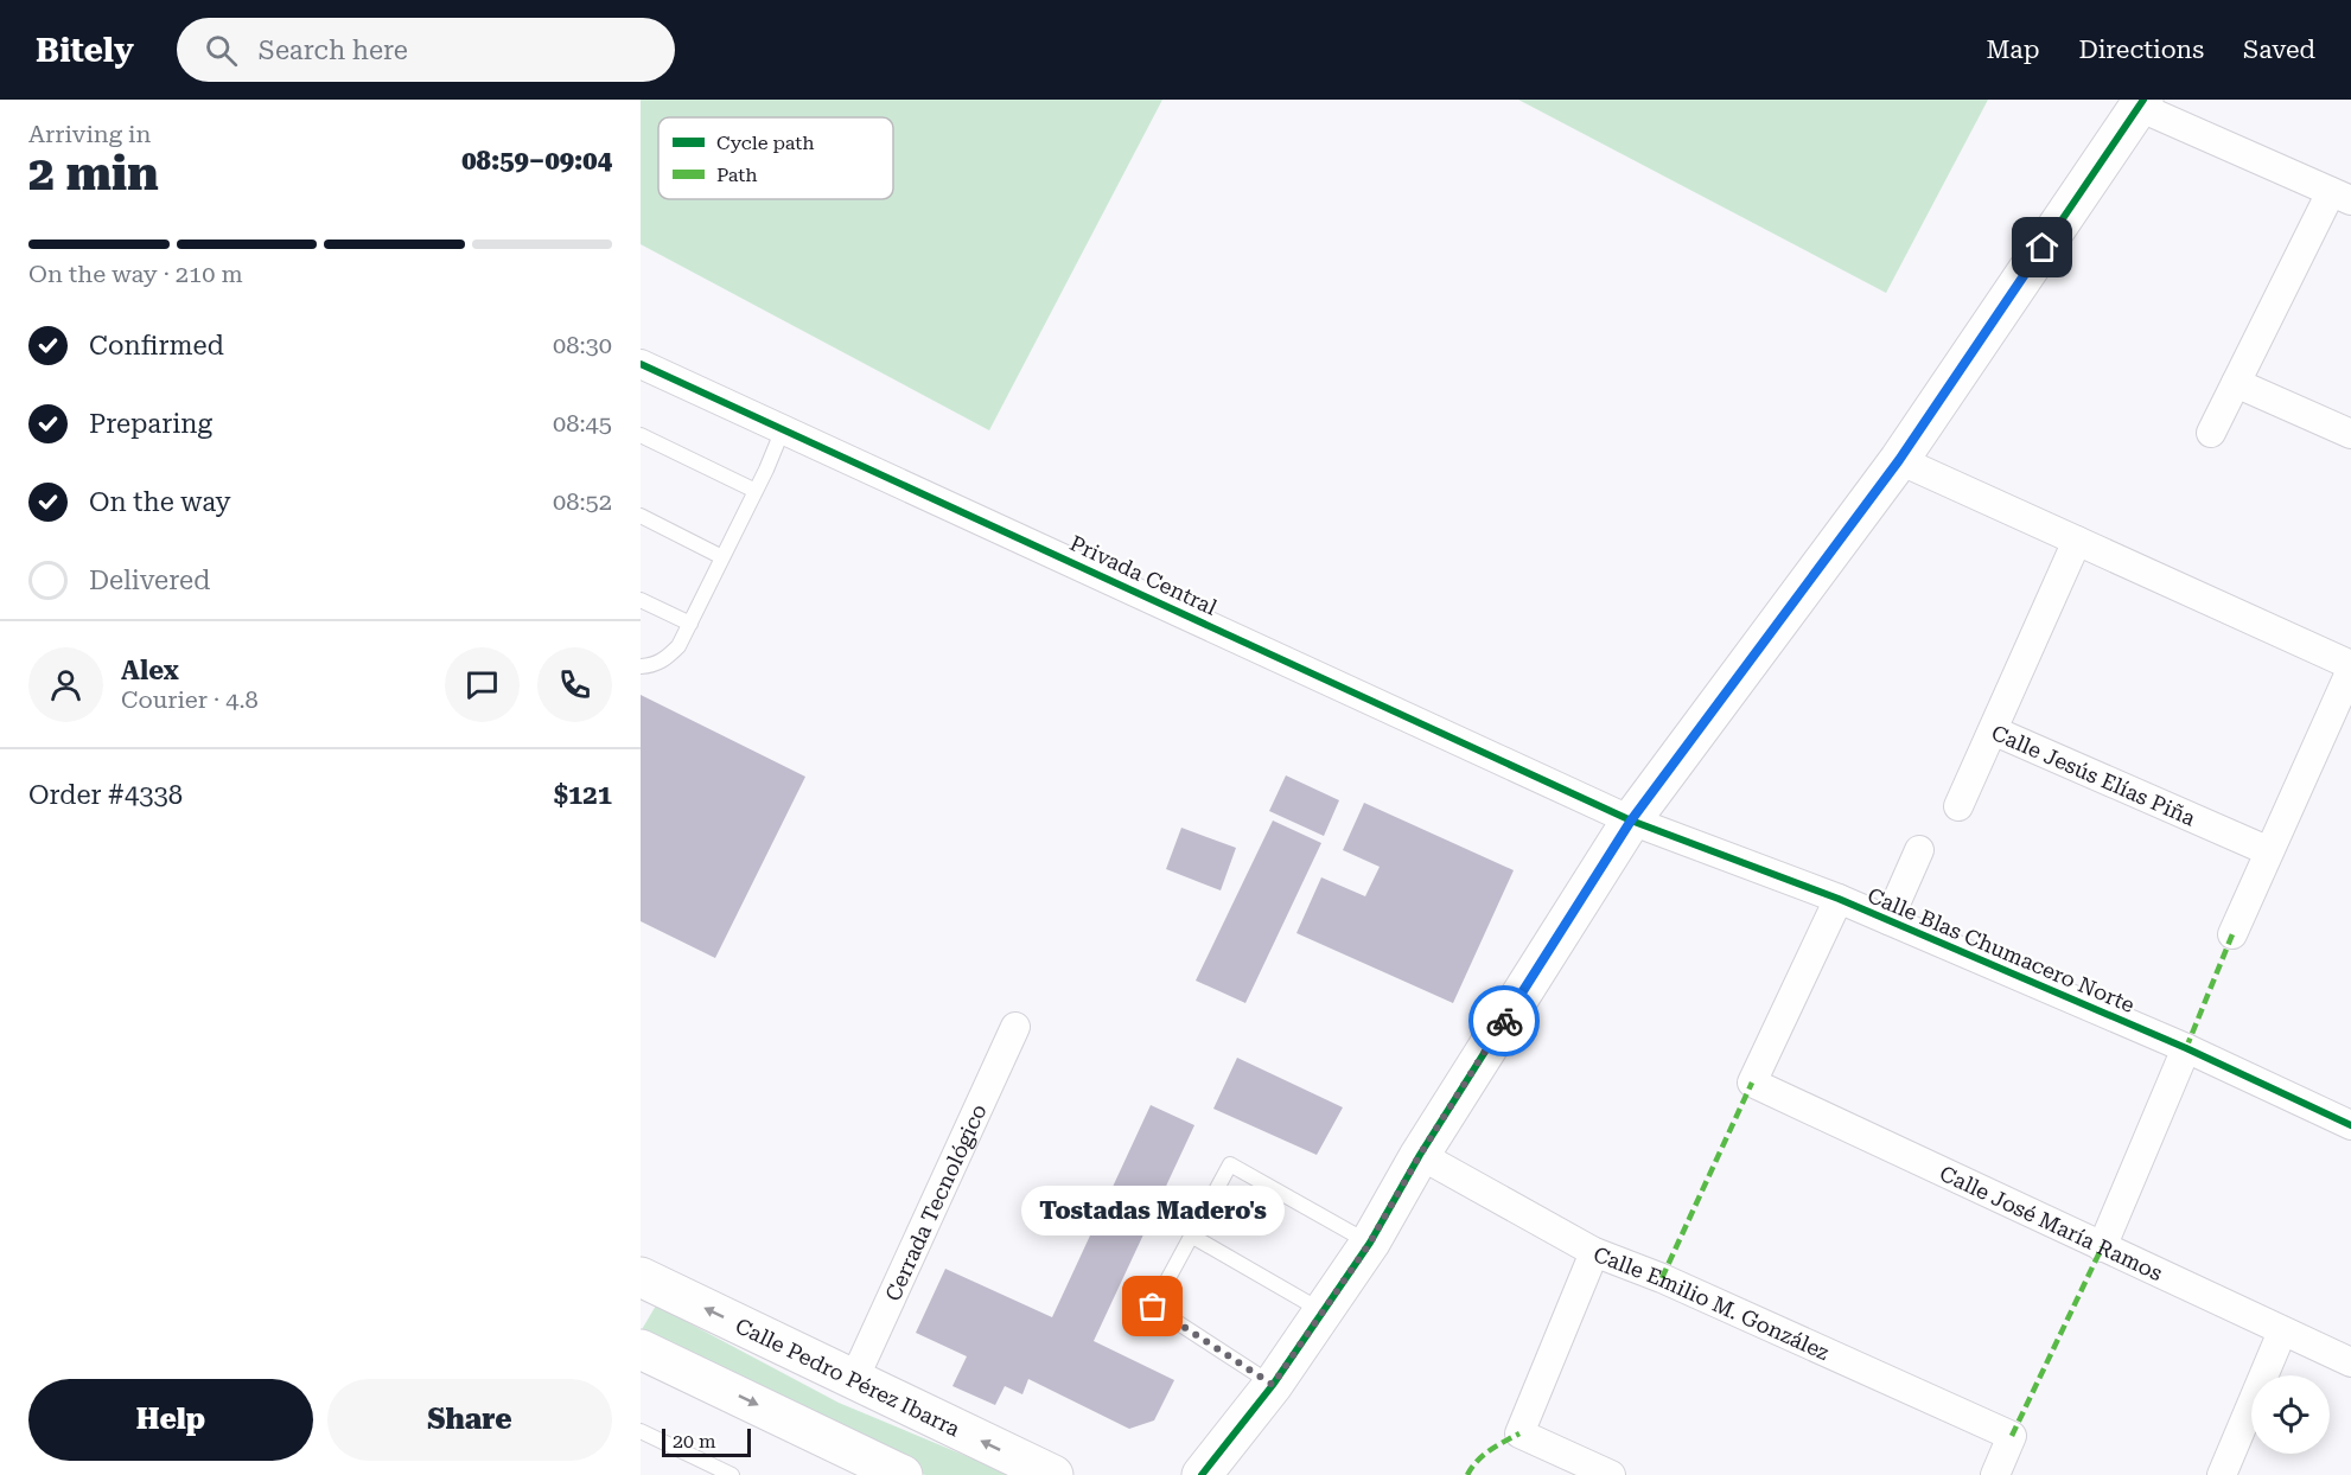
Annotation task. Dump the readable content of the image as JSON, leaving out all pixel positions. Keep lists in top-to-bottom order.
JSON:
{
  "streets": {
    "street": [
      "Privada Central",
      "Calle Jesús Elías Piña",
      "Calle Blas Chumacero Norte",
      "Cerrada Tecnológico",
      "Calle José María Ramos",
      "Calle Emilio M. González",
      "Calle Pedro Pérez Ibarra"
    ]
  },
  "crossings": [
    ["Privada Central", "Calle Blas Chumacero Norte"],
    ["Calle Blas Chumacero Norte", "Calle José María Ramos"],
    ["Cerrada Tecnológico", "Calle Pedro Pérez Ibarra"]
  ],
  "places": ["Tostadas Madero's"],
  "legend": ["Cycle path", "Path"],
  "scale_bar": "20 m",
  "page": {
    "header": "Bitely",
    "search": "Search here",
    "nav": ["Map", "Directions", "Saved"],
    "heading": ["2 min", "Arriving in", "08:59–09:04"],
    "panel": [
      "Alex",
      "Courier · 4.8",
      "Order #4338",
      "$121"
    ],
    "bar": "On the way · 210 m",
    "list": [
      ["Confirmed", "08:30"],
      ["Preparing", "08:45"],
      ["On the way", "08:52"],
      "Delivered"
    ],
    "bubble": "Tostadas Madero's",
    "buttons": ["Help", "Share"],
    "scale": "20 m"
  }
}
